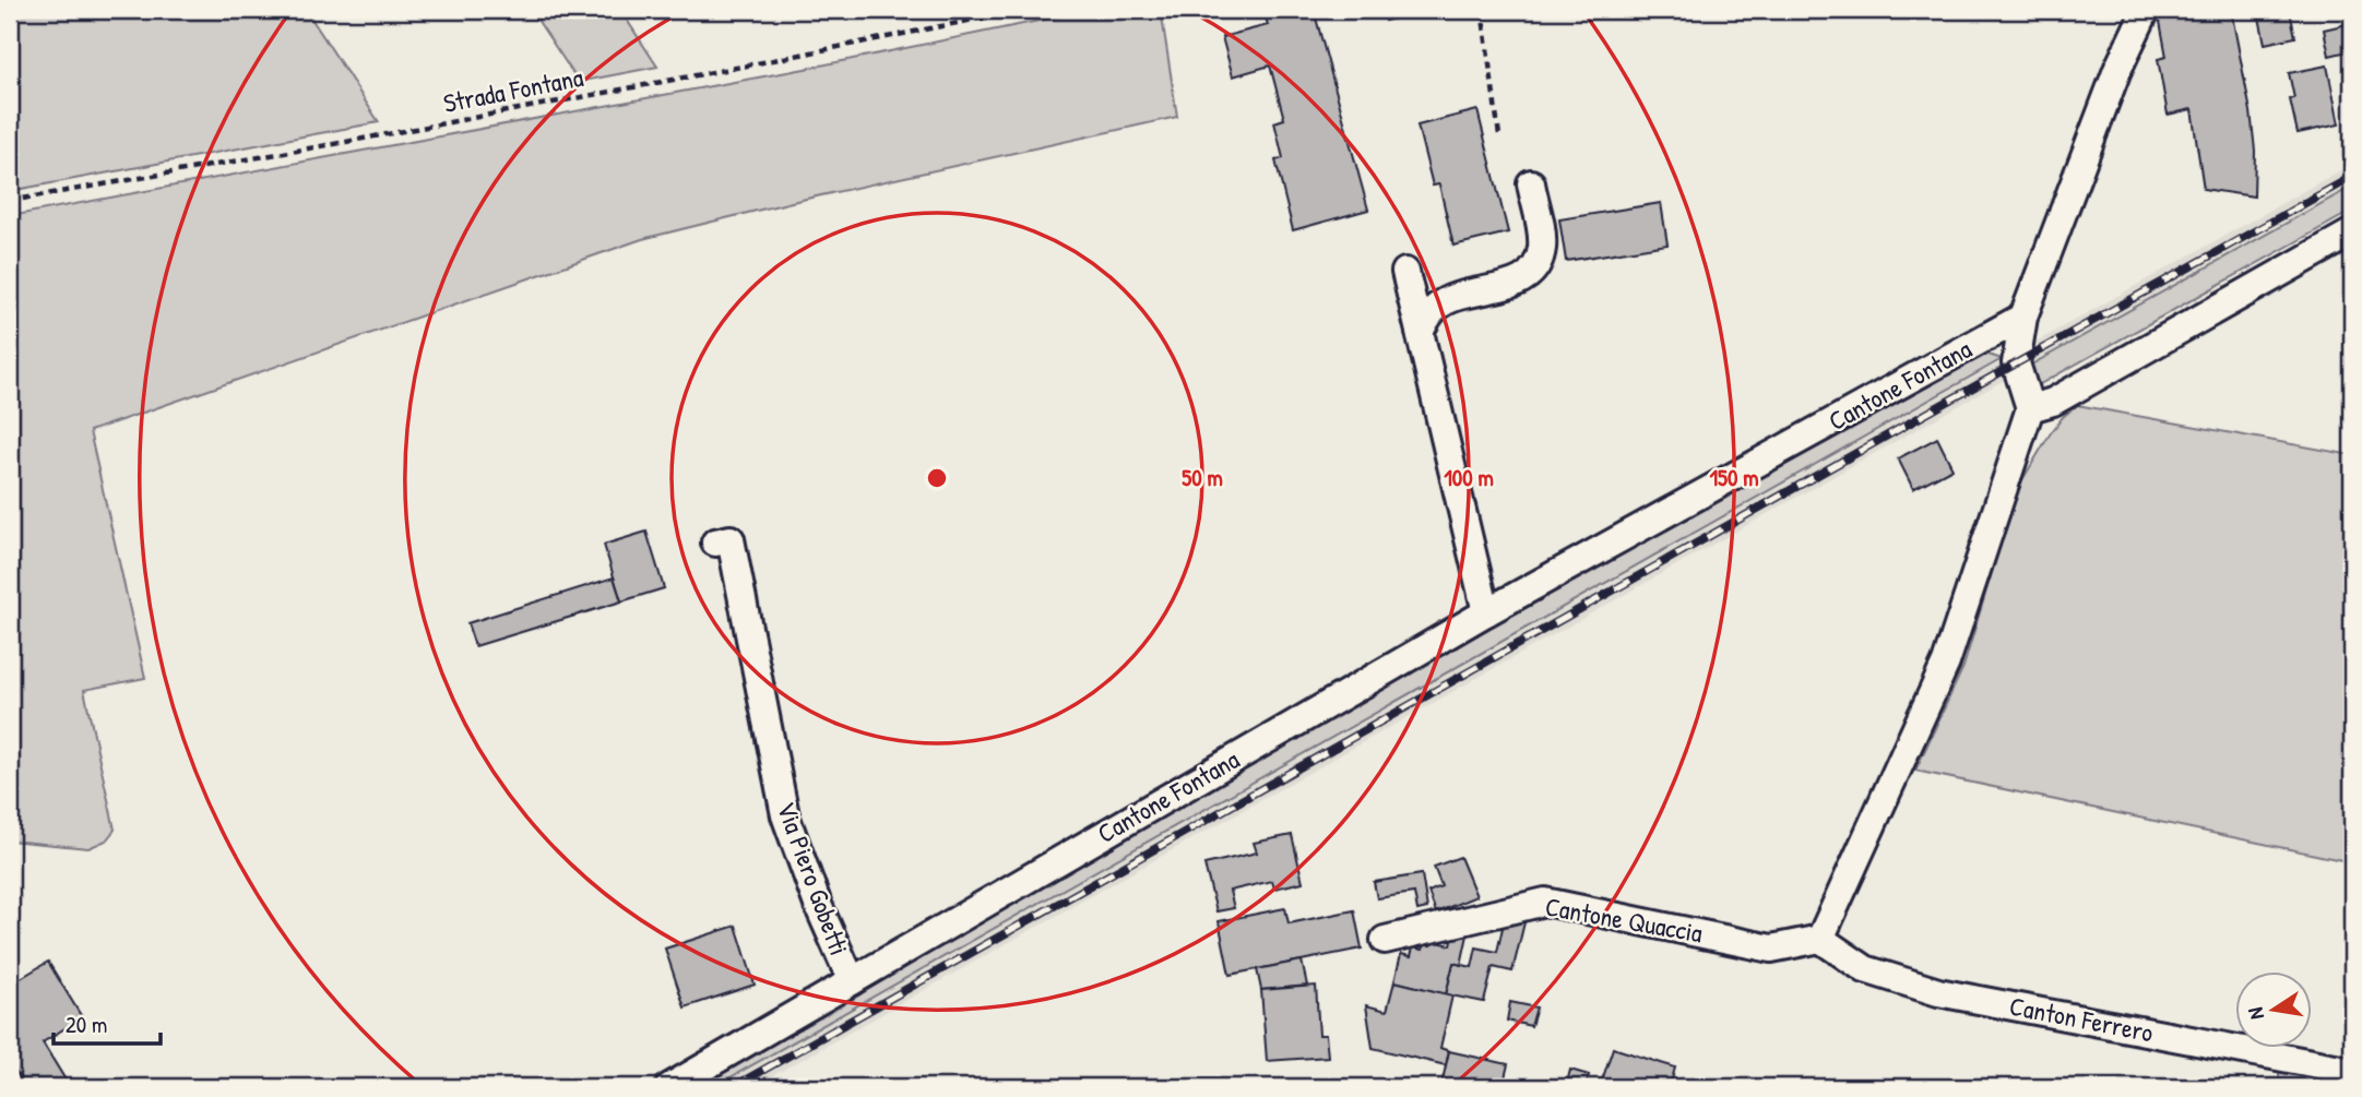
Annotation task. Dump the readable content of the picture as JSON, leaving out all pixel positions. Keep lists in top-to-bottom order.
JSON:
{
  "streets": {
    "street": [
      "Cantone Fontana",
      "Via Piero Gobetti",
      "Cantone Quaccia",
      "Canton Ferrero"
    ],
    "path": ["Strada Fontana"]
  },
  "crossings": [
    ["Cantone Fontana", "Via Piero Gobetti"],
    ["Cantone Quaccia", "Canton Ferrero"]
  ],
  "scale_bar": "20 m",
  "north": "left",
  "rings": ["50 m", "100 m", "150 m"]
}
